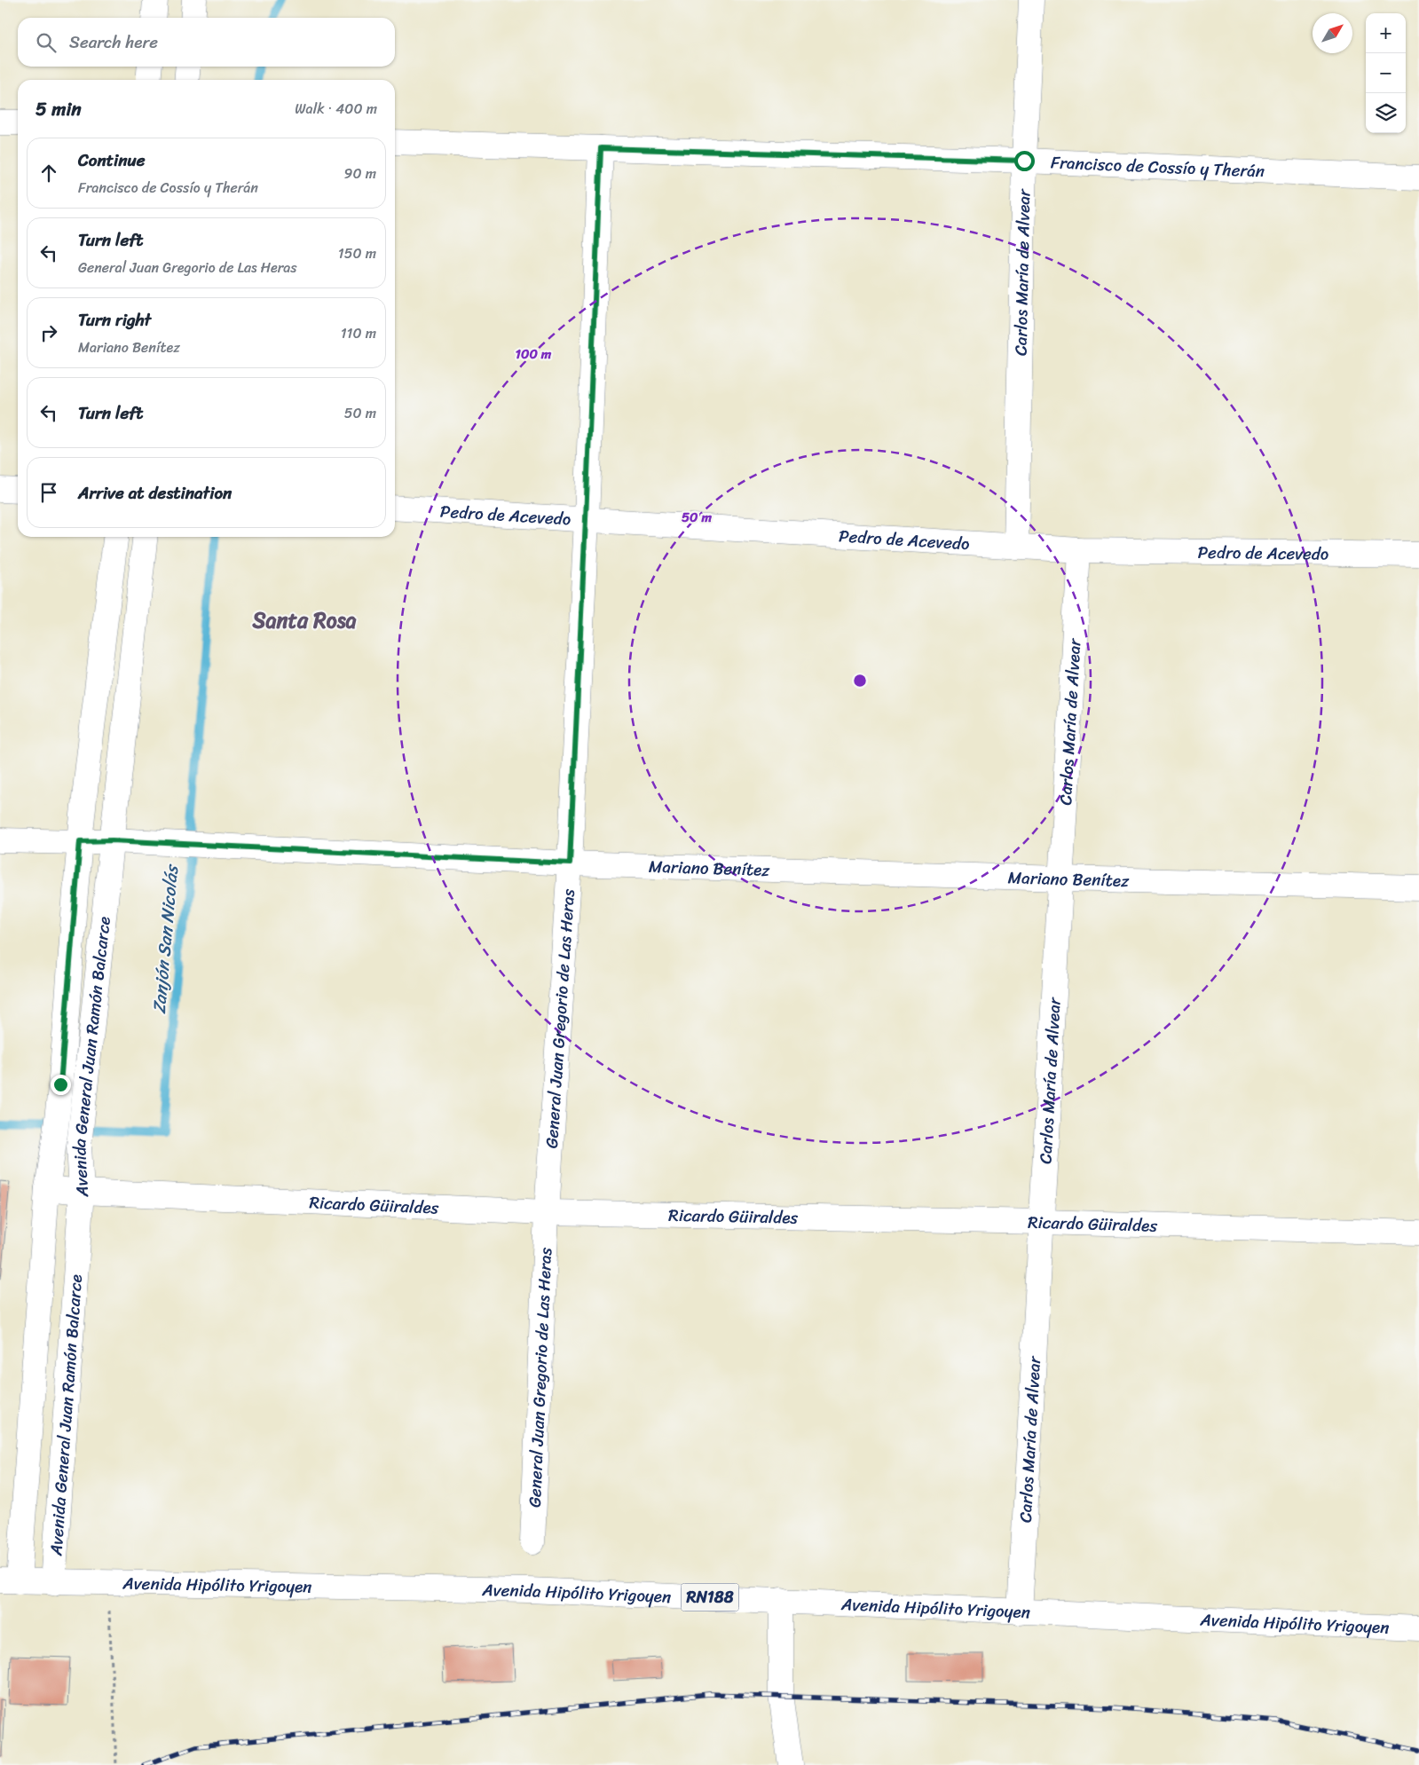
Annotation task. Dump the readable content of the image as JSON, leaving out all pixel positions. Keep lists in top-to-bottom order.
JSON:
{
  "streets": {
    "street": [
      "Francisco de Cossío y Therán",
      "Carlos María de Alvear",
      "Pedro de Acevedo",
      "Mariano Benítez",
      "General Juan Gregorio de Las Heras",
      "Avenida General Juan Ramón Balcarce",
      "Ricardo Güiraldes",
      "Avenida Hipólito Yrigoyen",
      "RN188"
    ]
  },
  "crossings": [
    ["Francisco de Cossío y Therán", "Carlos María de Alvear"],
    ["Francisco de Cossío y Therán", "General Juan Gregorio de Las Heras"],
    ["Carlos María de Alvear", "Pedro de Acevedo"],
    ["Carlos María de Alvear", "Mariano Benítez"],
    ["Carlos María de Alvear", "Ricardo Güiraldes"],
    ["Carlos María de Alvear", "Avenida Hipólito Yrigoyen"],
    ["Pedro de Acevedo", "General Juan Gregorio de Las Heras"],
    ["Mariano Benítez", "General Juan Gregorio de Las Heras"],
    ["Mariano Benítez", "Avenida General Juan Ramón Balcarce"],
    ["General Juan Gregorio de Las Heras", "Ricardo Güiraldes"],
    ["Avenida General Juan Ramón Balcarce", "Ricardo Güiraldes"],
    ["Avenida General Juan Ramón Balcarce", "Avenida Hipólito Yrigoyen"]
  ],
  "districts": ["Santa Rosa"],
  "water": ["Zanjón San Nicolás"],
  "north": "top right",
  "page": {
    "map_buttons": ["+", "−"],
    "search": "Search here",
    "heading": ["5 min", "Walk · 400 m"],
    "list": [
      ["Continue", "Francisco de Cossío y Therán", "90 m"],
      ["Turn left", "General Juan Gregorio de Las Heras", "150 m"],
      ["Turn right", "Mariano Benítez", "110 m"],
      ["Turn left", "50 m"],
      "Arrive at destination"
    ]
  },
  "rings": ["100 m", "50 m"]
}
